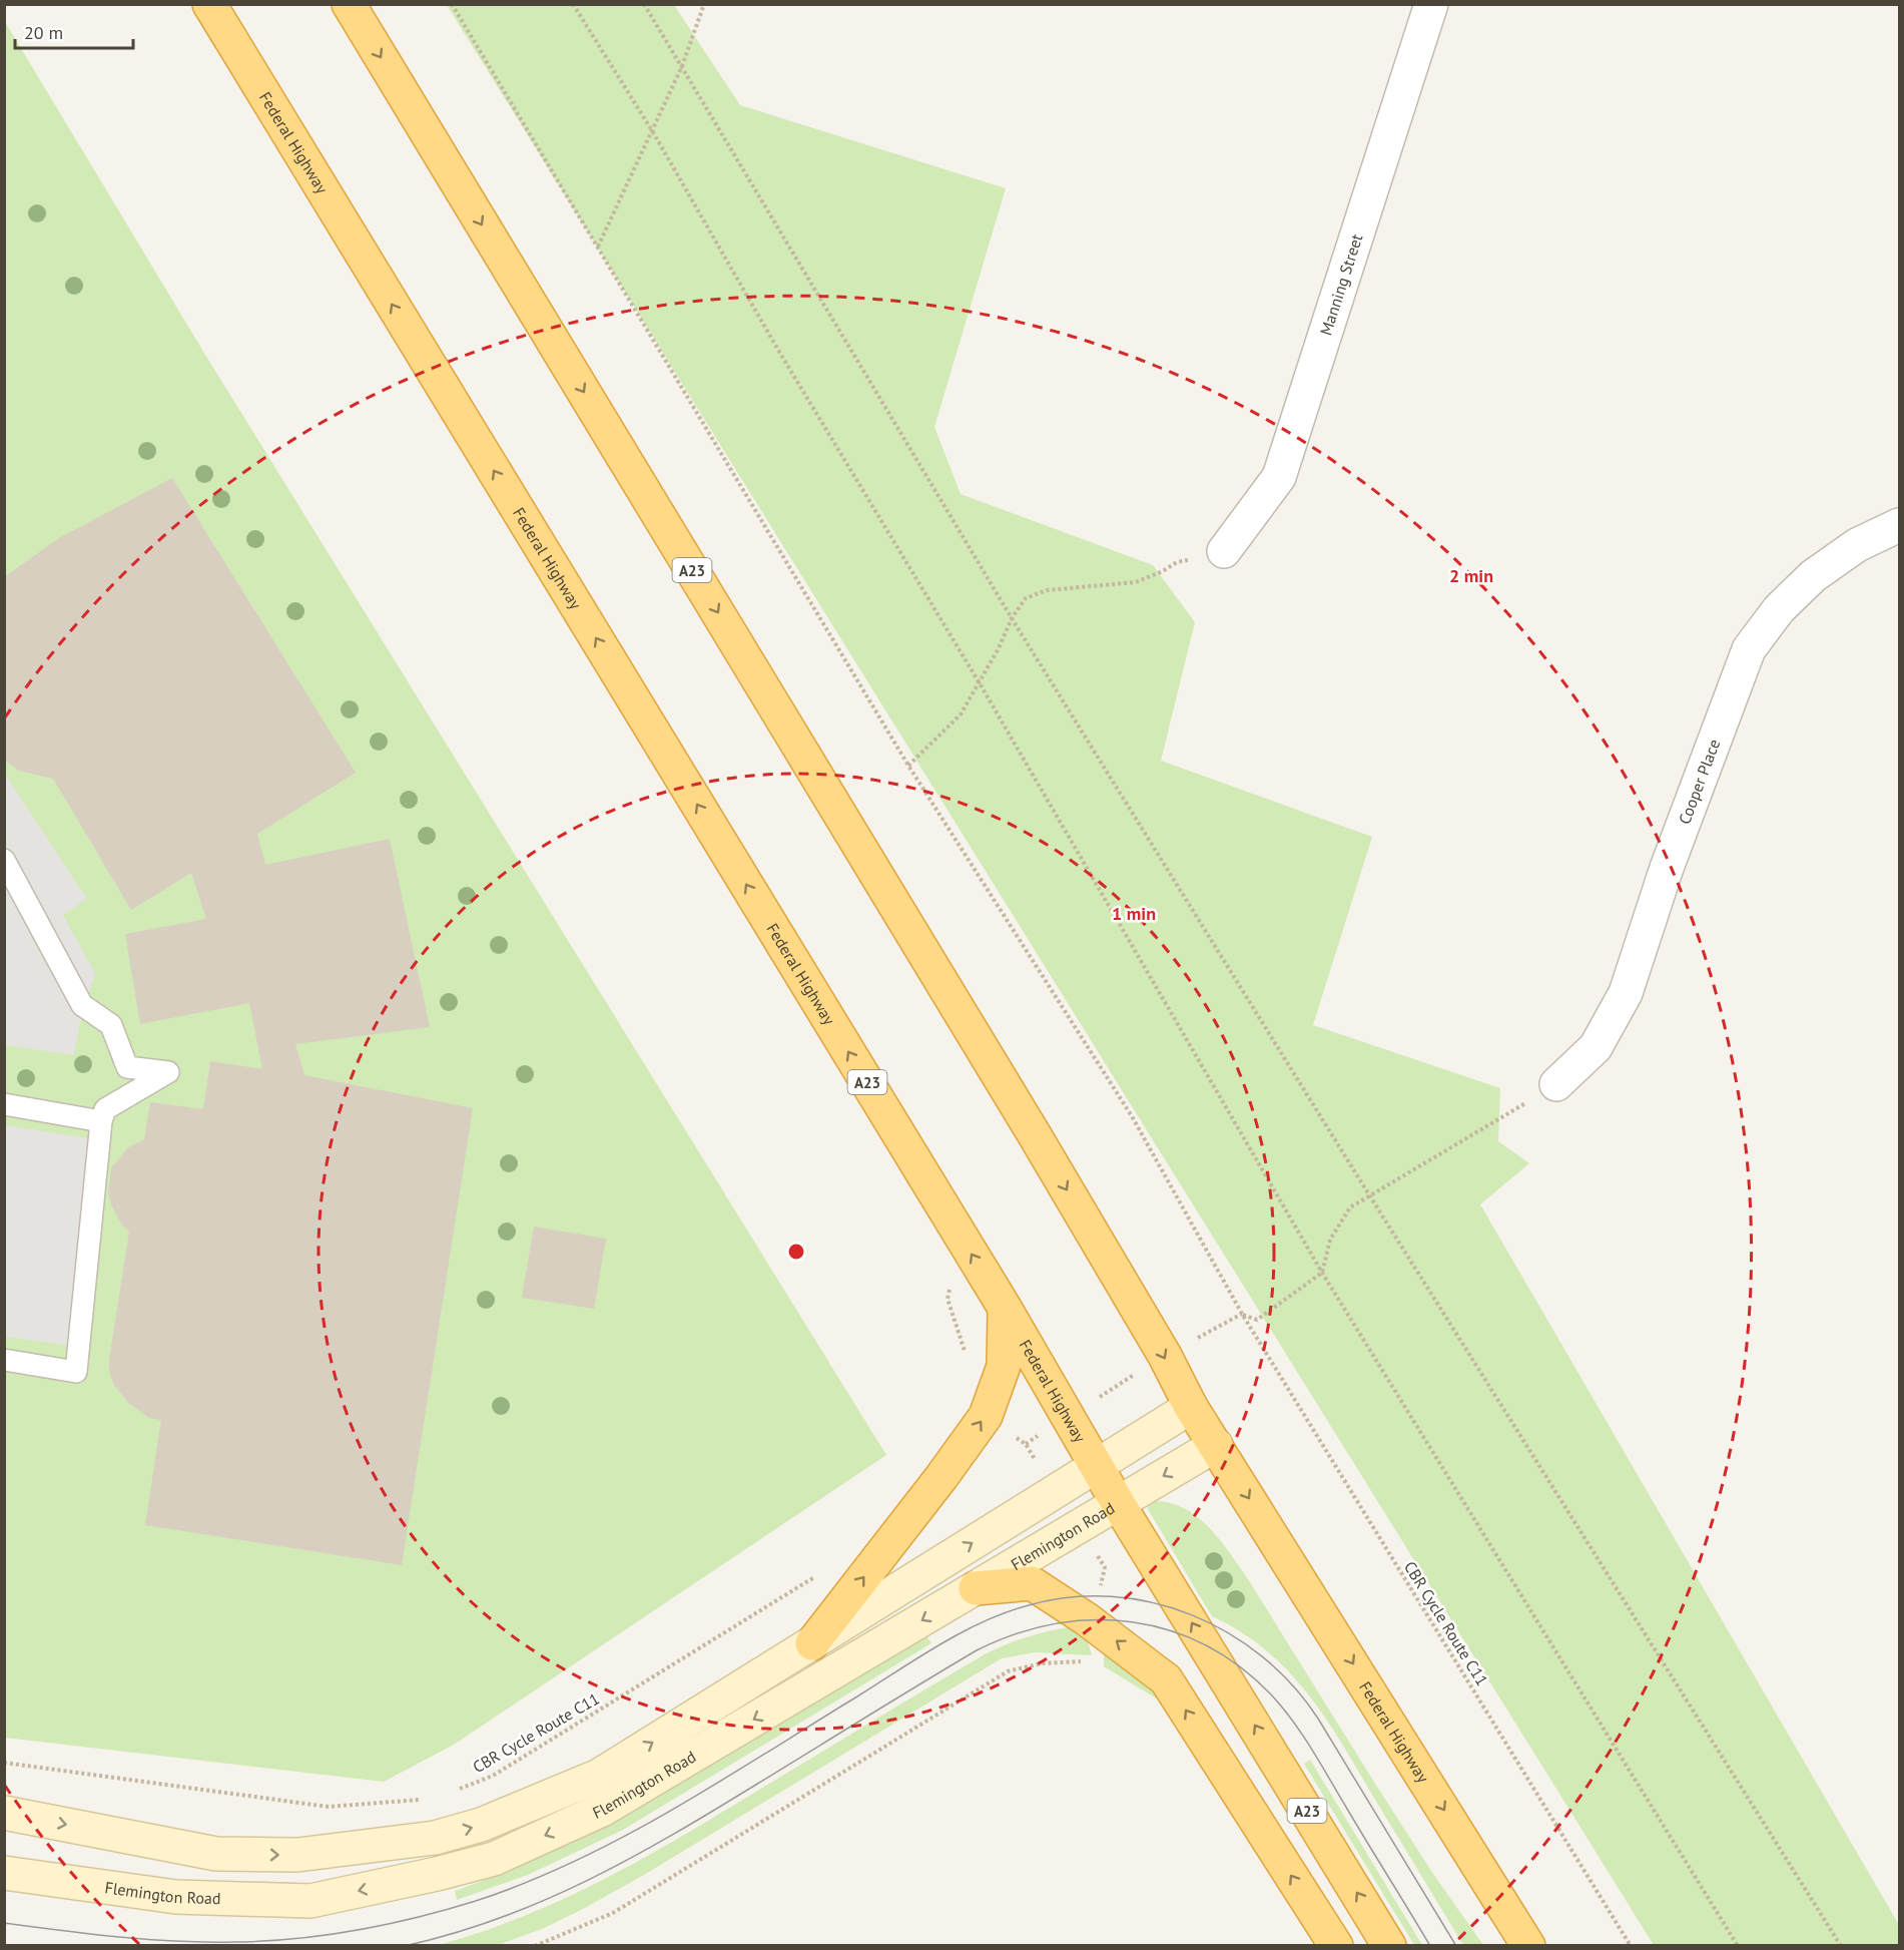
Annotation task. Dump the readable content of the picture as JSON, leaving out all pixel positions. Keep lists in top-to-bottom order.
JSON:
{
  "streets": {
    "highway": ["Federal Highway", "A23"],
    "main road": ["Flemington Road"],
    "street": ["Manning Street", "Cooper Place"],
    "path": ["CBR Cycle Route C11"]
  },
  "crossings": [
    ["Federal Highway", "Flemington Road"]
  ],
  "scale_bar": "20 m",
  "rings": ["2 min", "1 min"]
}
